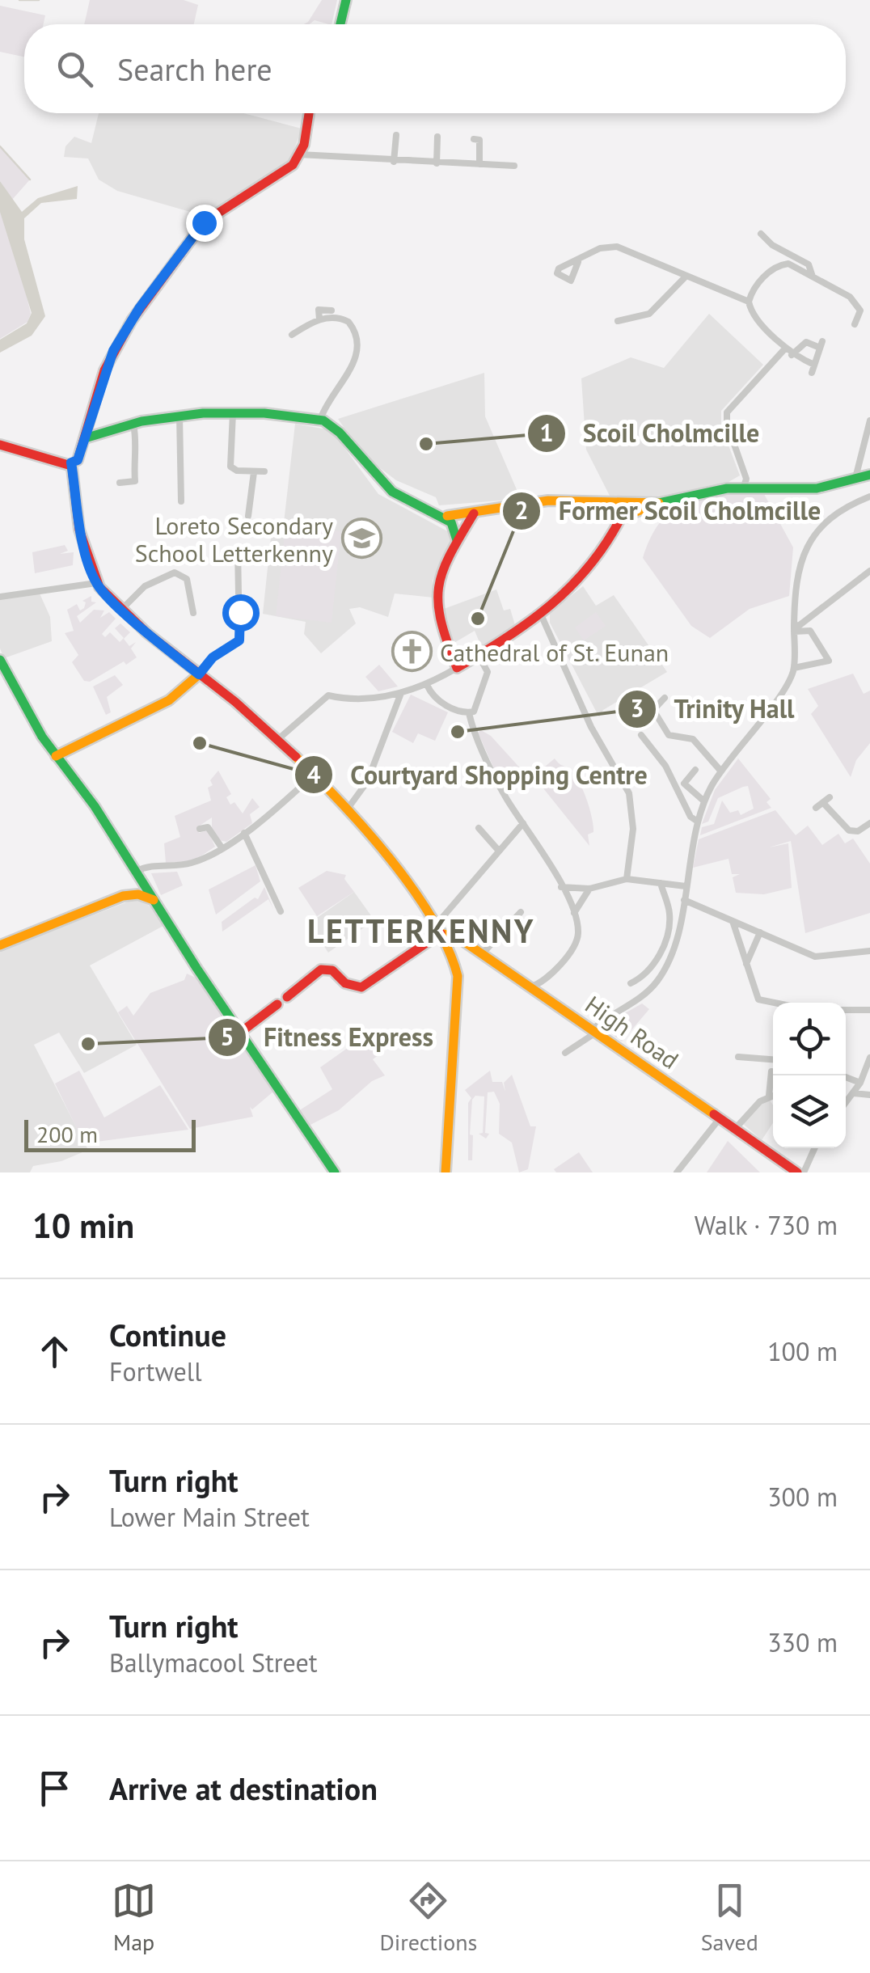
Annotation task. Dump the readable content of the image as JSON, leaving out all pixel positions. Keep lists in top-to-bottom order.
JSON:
{
  "streets": {
    "street": ["High Road"]
  },
  "districts": ["LETTERKENNY"],
  "places": {
    "other": [
      "Scoil Cholmcille",
      "Former Scoil Cholmcille",
      "Trinity Hall",
      "Courtyard Shopping Centre",
      "Fitness Express"
    ],
    "school or university": ["Loreto Secondary School Letterkenny"],
    "church": ["Cathedral of St. Eunan"]
  },
  "scale_bar": "200 m",
  "page": {
    "search": "Search here",
    "scale": "200 m",
    "heading": ["10 min", "Walk · 730 m"],
    "list": [
      ["Continue", "Fortwell", "100 m"],
      ["Turn right", "Lower Main Street", "300 m"],
      ["Turn right", "Ballymacool Street", "330 m"],
      "Arrive at destination"
    ],
    "nav": ["Map", "Directions", "Saved"]
  }
}
